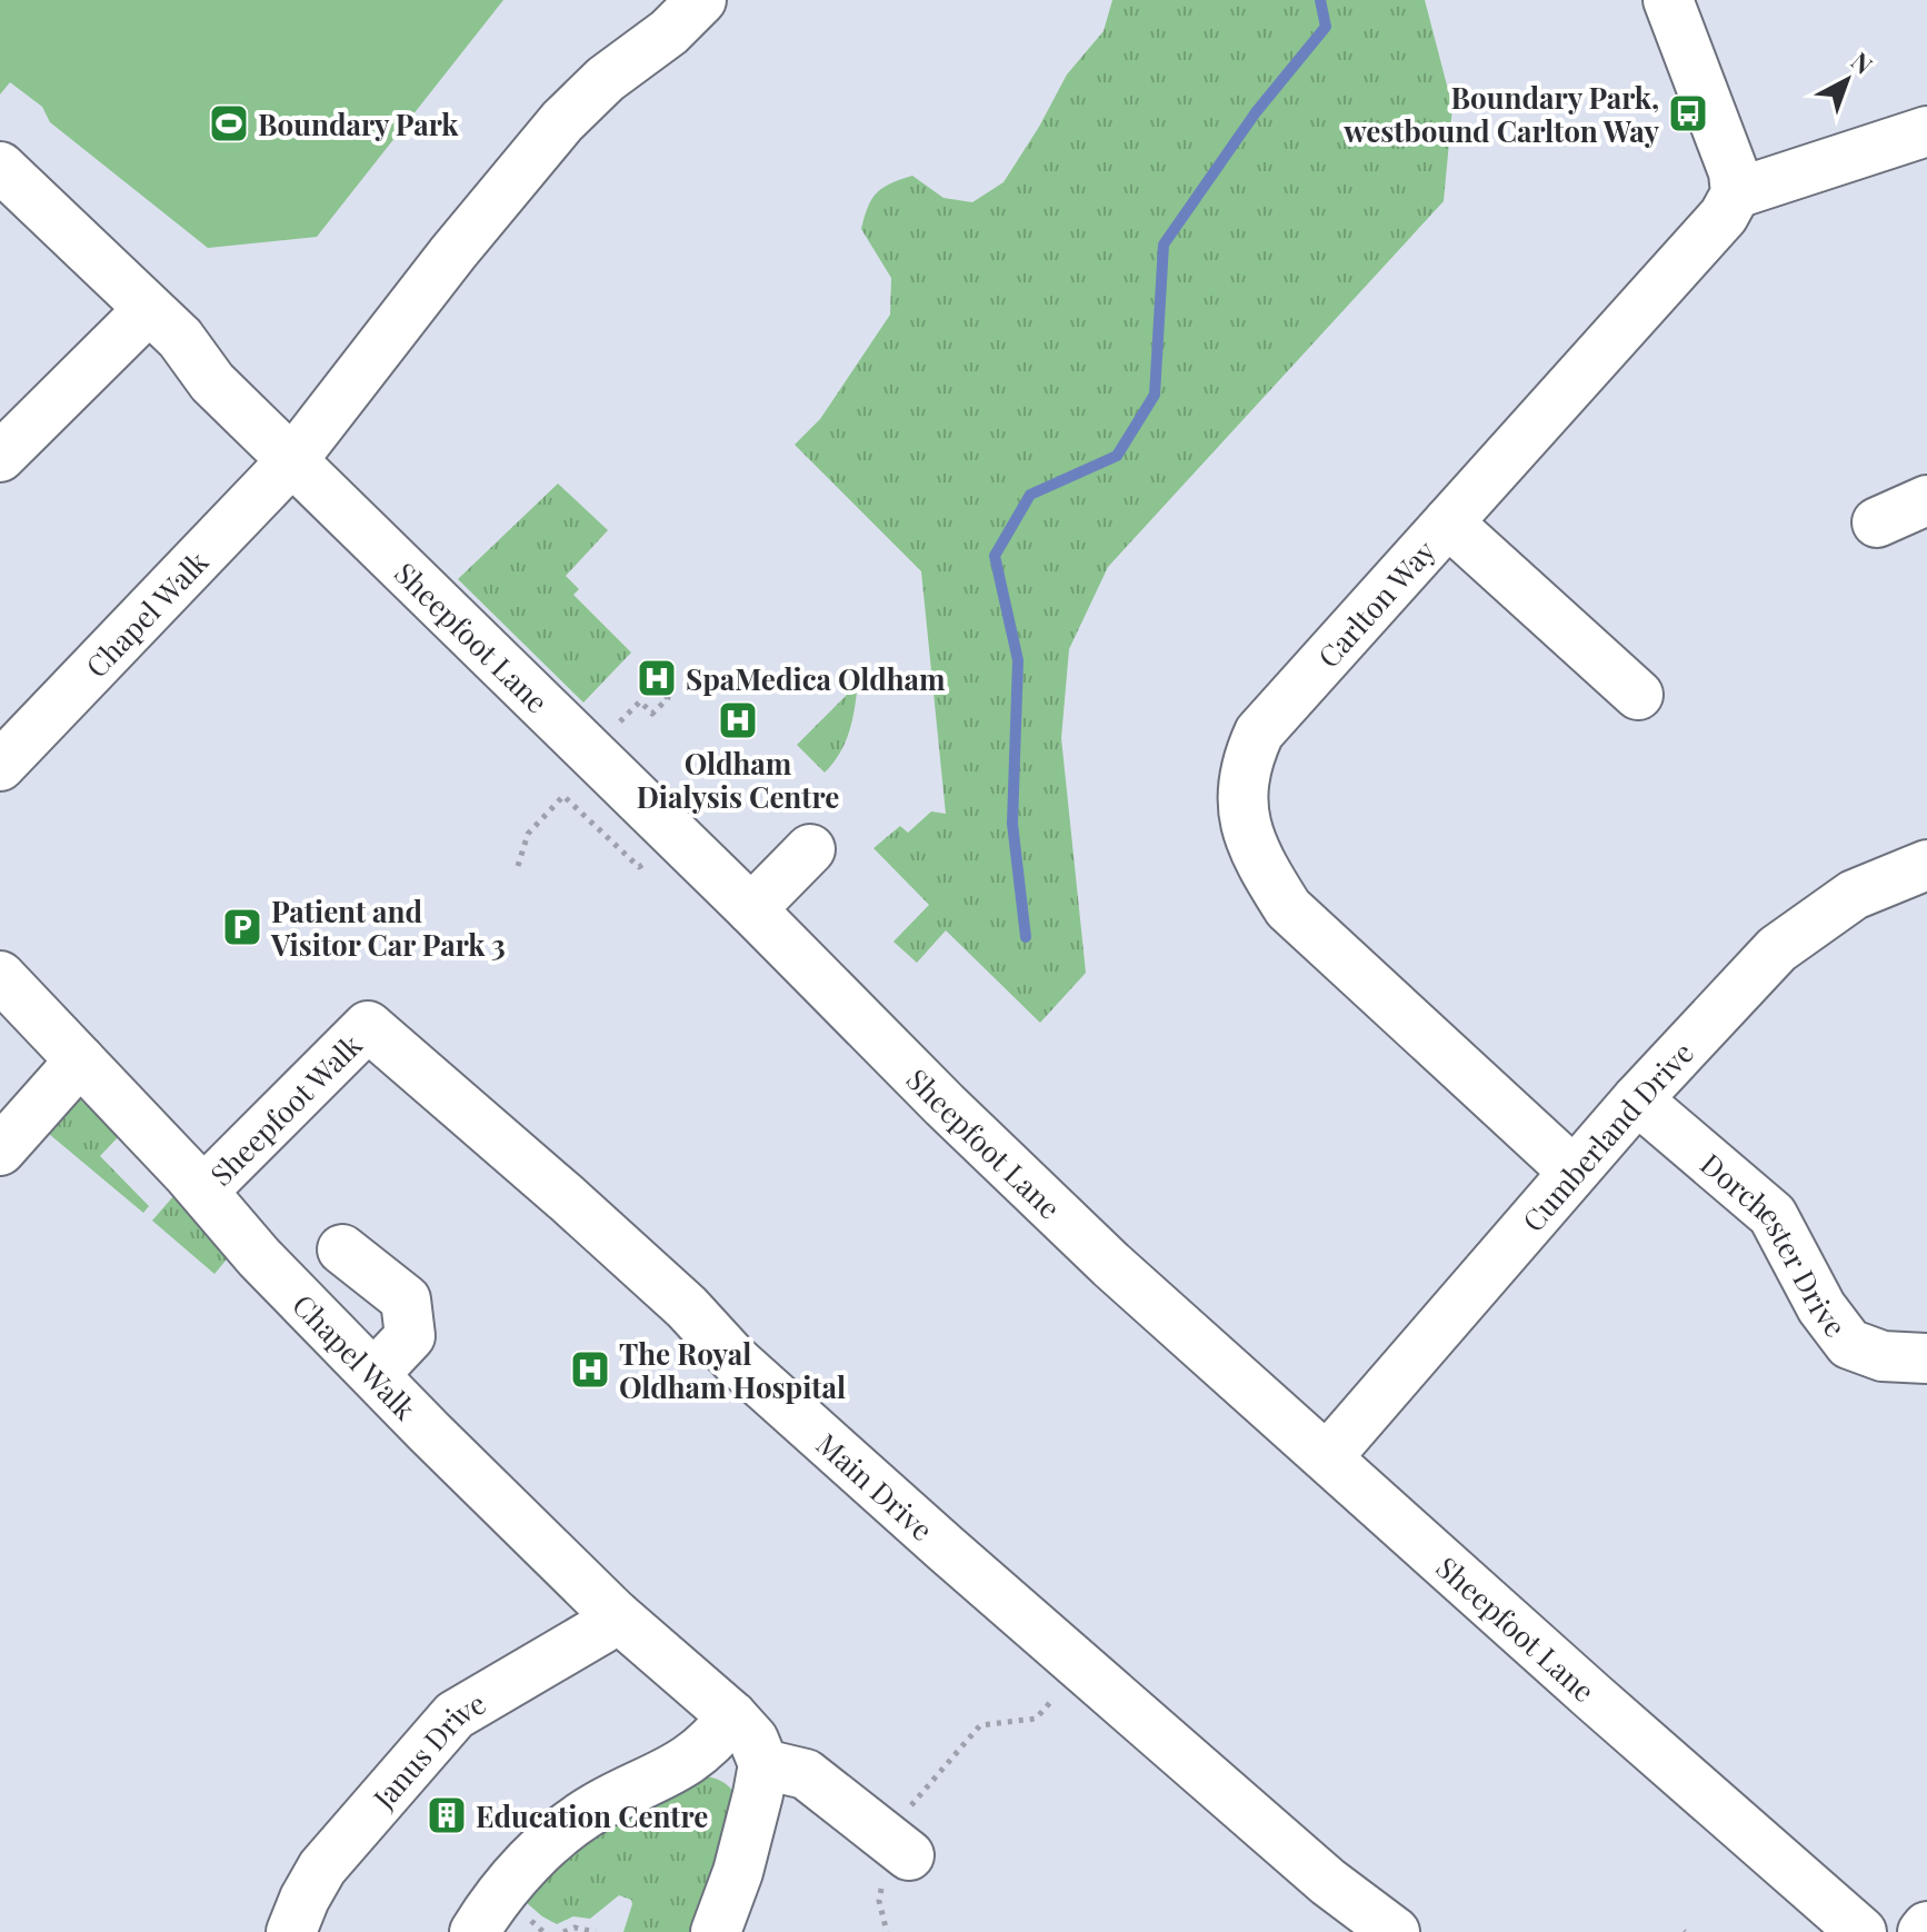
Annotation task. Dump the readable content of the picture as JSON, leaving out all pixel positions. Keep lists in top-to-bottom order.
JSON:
{
  "streets": {
    "street": [
      "Carlton Way",
      "Chapel Walk",
      "Sheepfoot Lane",
      "Sheepfoot Walk",
      "Cumberland Drive",
      "Dorchester Drive",
      "Main Drive",
      "Janus Drive"
    ]
  },
  "crossings": [
    ["Carlton Way", "Cumberland Drive"],
    ["Chapel Walk", "Sheepfoot Lane"],
    ["Chapel Walk", "Sheepfoot Walk"],
    ["Chapel Walk", "Janus Drive"],
    ["Sheepfoot Lane", "Cumberland Drive"],
    ["Sheepfoot Walk", "Main Drive"],
    ["Cumberland Drive", "Dorchester Drive"]
  ],
  "places": {
    "bus stop": ["Boundary Park, westbound Carlton Way"],
    "sports": ["Boundary Park"],
    "hospital": ["SpaMedica Oldham", "Oldham Dialysis Centre", "The Royal Oldham Hospital"],
    "parking": ["Patient and Visitor Car Park 3"],
    "building": ["Education Centre"]
  },
  "north": "top right"
}
